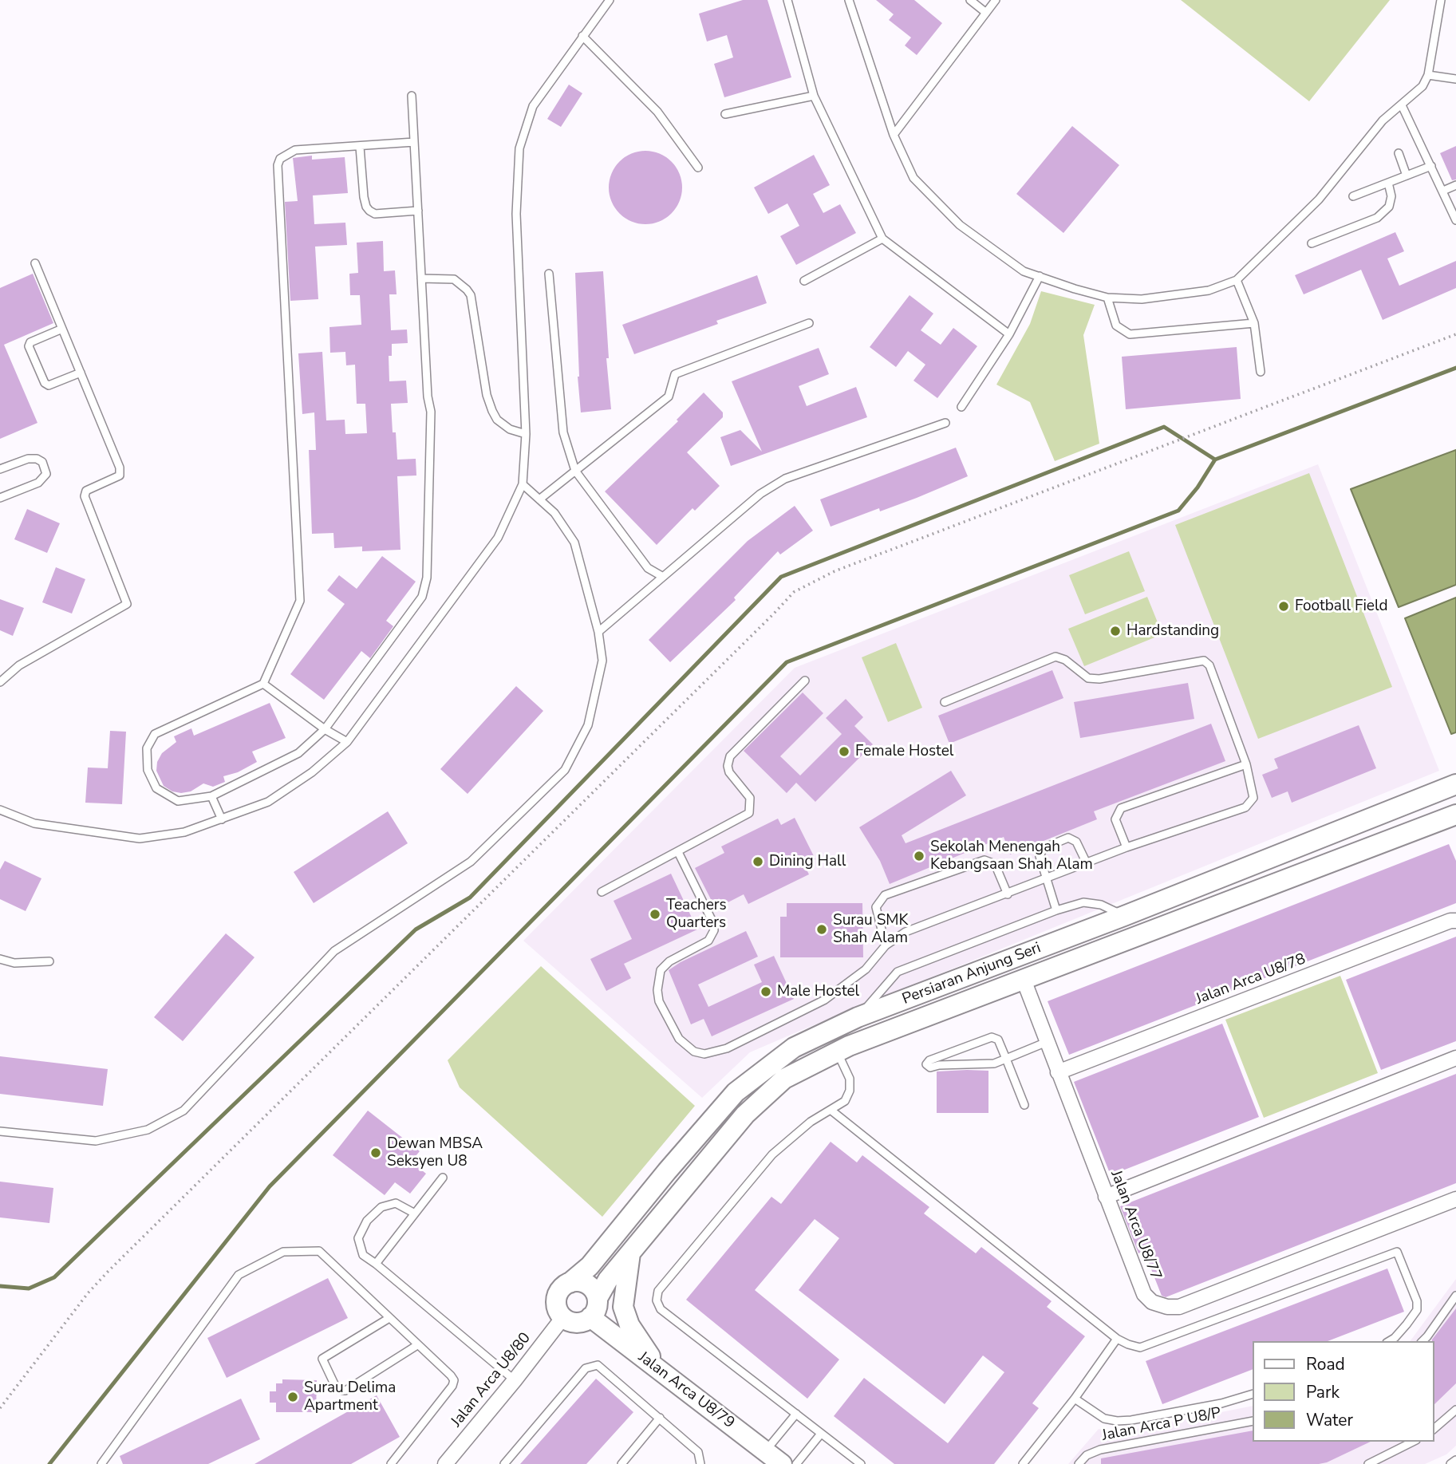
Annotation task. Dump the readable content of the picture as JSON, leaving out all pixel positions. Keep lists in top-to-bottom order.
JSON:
{
  "streets": {
    "street": [
      "Persiaran Anjung Seri",
      "Jalan Arca U8/78",
      "Jalan Arca U8/77",
      "Jalan Arca U8/80",
      "Jalan Arca U8/79"
    ],
    "lane": ["Jalan Arca P U8/P"]
  },
  "crossings": [
    ["Persiaran Anjung Seri", "Jalan Arca U8/77"],
    ["Persiaran Anjung Seri", "Jalan Arca U8/80"],
    ["Persiaran Anjung Seri", "Jalan Arca U8/79"],
    ["Jalan Arca U8/78", "Jalan Arca U8/77"],
    ["Jalan Arca U8/80", "Jalan Arca U8/79"]
  ],
  "places": [
    "Football Field",
    "Hardstanding",
    "Female Hostel",
    "Sekolah Menengah Kebangsaan Shah Alam",
    "Dining Hall",
    "Teachers Quarters",
    "Surau SMK Shah Alam",
    "Male Hostel",
    "Dewan MBSA Seksyen U8",
    "Surau Delima Apartment"
  ],
  "legend": ["Road", "Park", "Water"]
}
